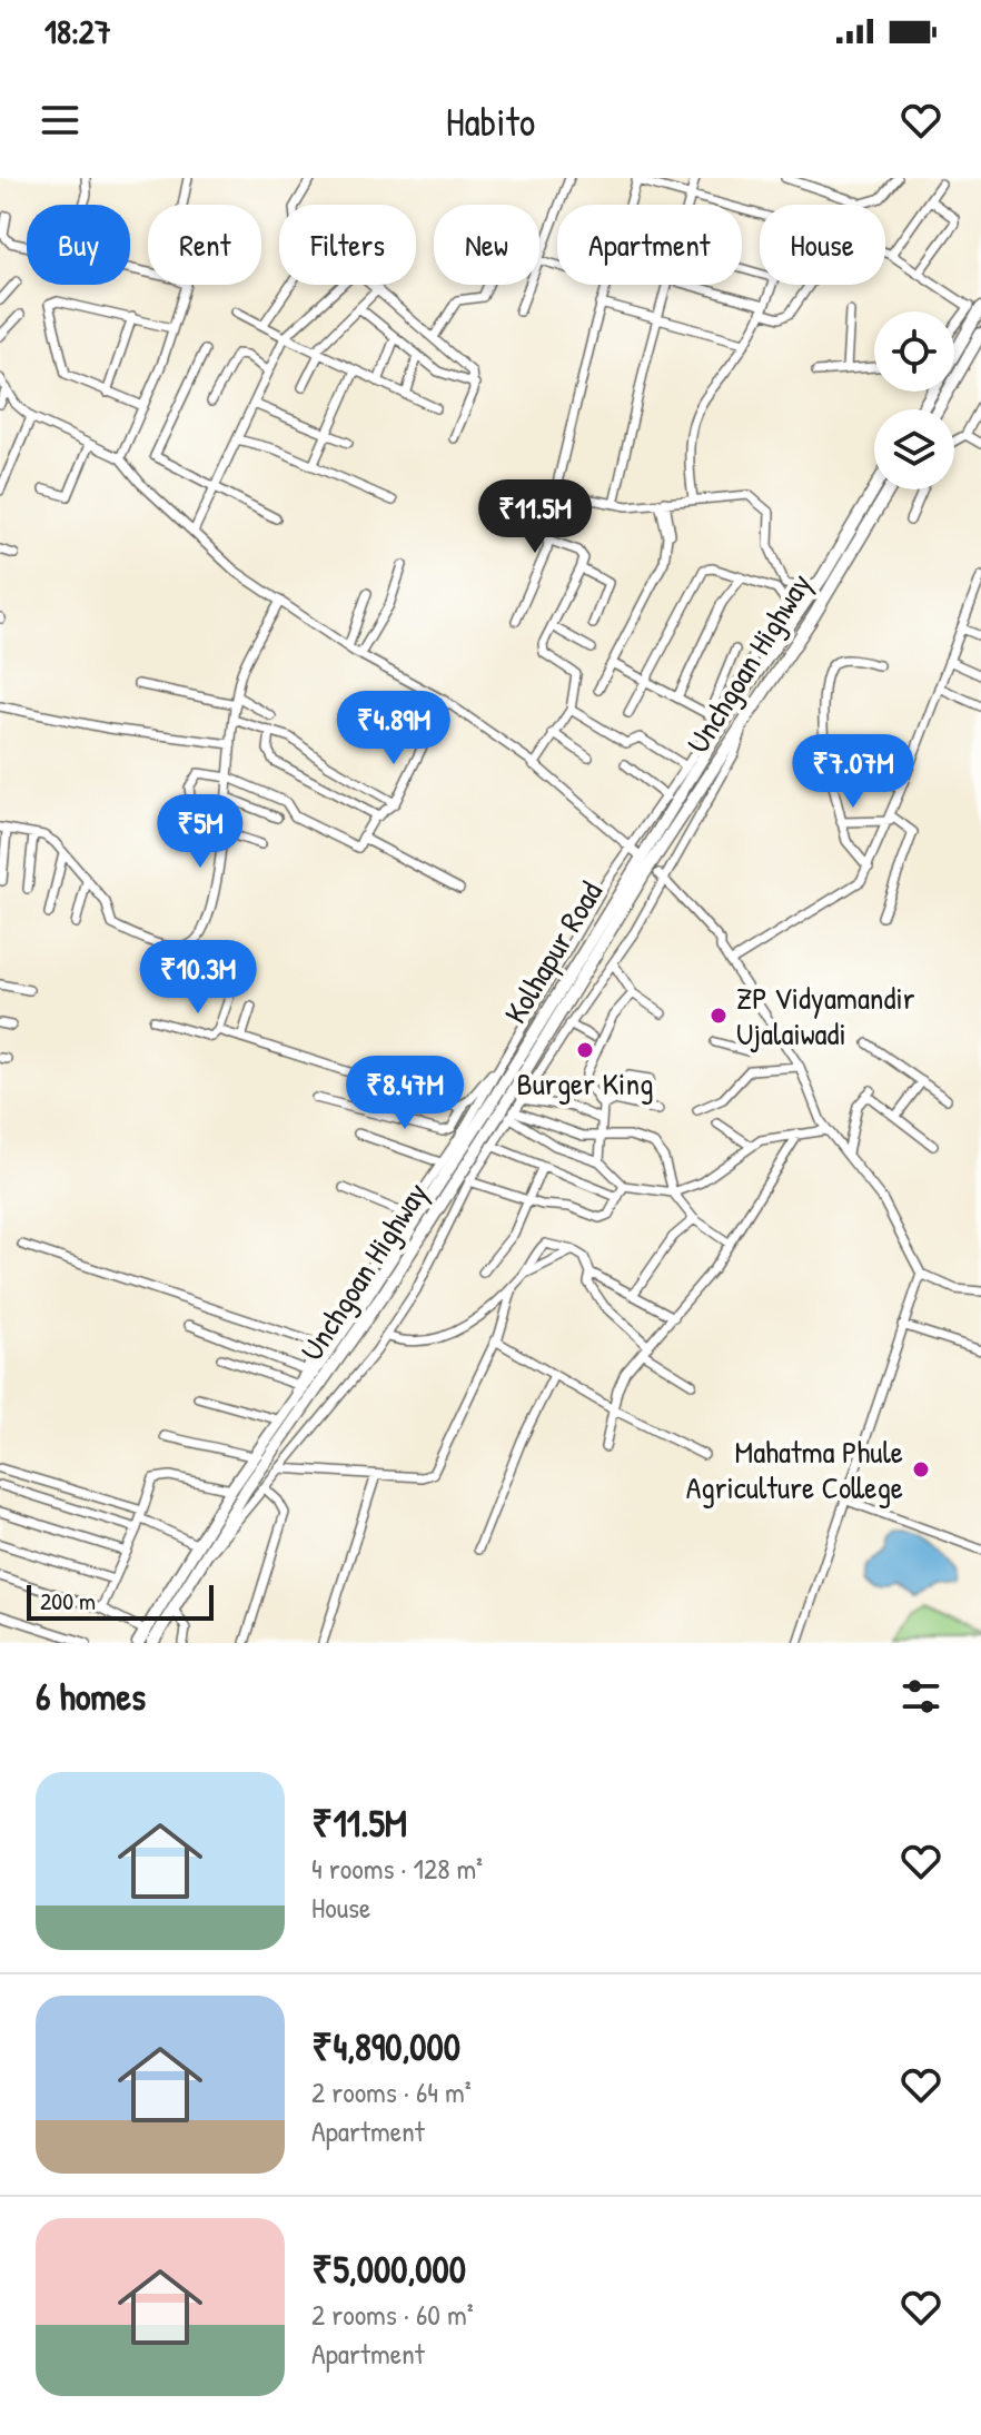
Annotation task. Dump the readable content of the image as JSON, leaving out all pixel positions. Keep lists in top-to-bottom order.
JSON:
{
  "streets": {
    "highway": ["Unchgoan Highway", "Kolhapur Road"]
  },
  "places": ["ZP Vidyamandir Ujalaiwadi", "Burger King", "Mahatma Phule Agriculture College"],
  "scale_bar": "200 m",
  "page": {
    "status": "18:27",
    "header": "Habito",
    "chip": [
      "Buy",
      "Rent",
      "Filters",
      "New",
      "Apartment",
      "House"
    ],
    "price": [
      "₹11.5M",
      "₹4.89M",
      "₹7.07M",
      "₹5M",
      "₹10.3M",
      "₹8.47M"
    ],
    "scale": "200 m",
    "heading": "6 homes",
    "list": [
      {
        "name": "₹11.5M",
        "note": "4 rooms · 128 m² · House"
      },
      {
        "name": "₹4,890,000",
        "note": "2 rooms · 64 m² · Apartment"
      },
      {
        "name": "₹5,000,000",
        "note": "2 rooms · 60 m² · Apartment"
      }
    ]
  }
}
